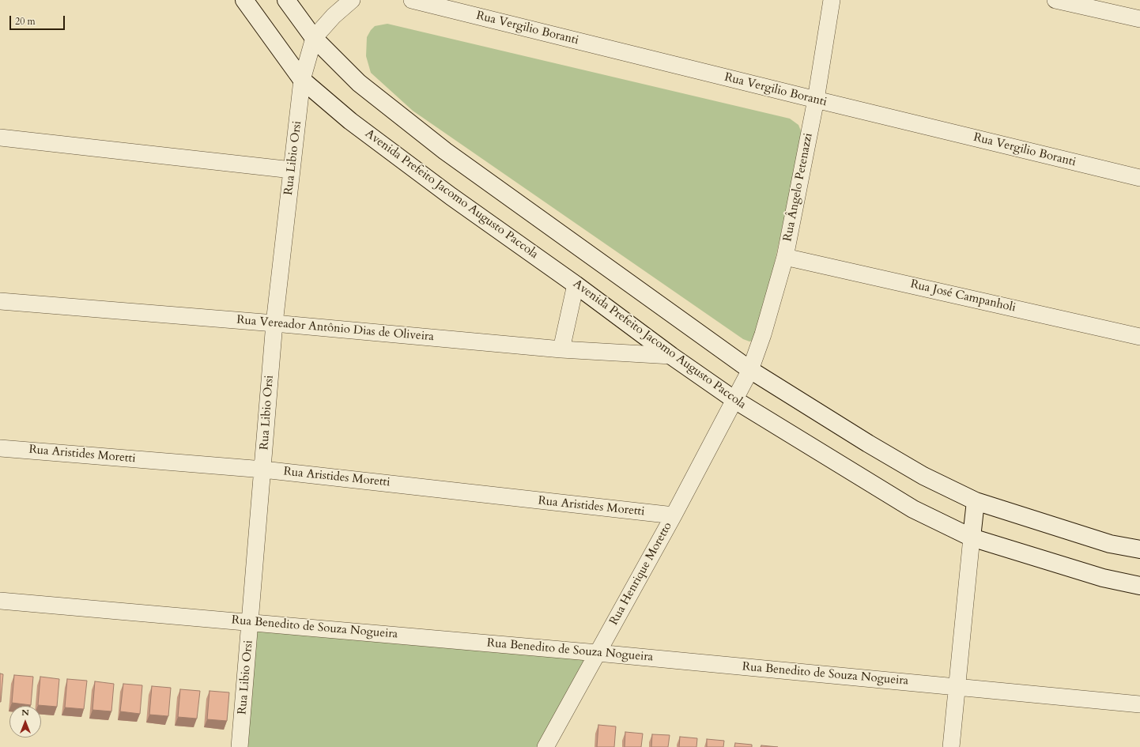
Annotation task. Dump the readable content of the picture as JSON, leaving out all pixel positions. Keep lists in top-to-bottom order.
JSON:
{
  "streets": {
    "street": [
      "Rua Vergilio Boranti",
      "Rua Libio Orsi",
      "Rua Ângelo Petenazzi",
      "Avenida Prefeito Jacomo Augusto Paccola",
      "Rua José Campanholi",
      "Rua Vereador Antônio Dias de Oliveira",
      "Rua Aristides Moretti",
      "Rua Henrique Moretto",
      "Rua Benedito de Souza Nogueira"
    ]
  },
  "crossings": [
    ["Rua Vergilio Boranti", "Rua Ângelo Petenazzi"],
    ["Rua Libio Orsi", "Avenida Prefeito Jacomo Augusto Paccola"],
    ["Rua Libio Orsi", "Rua Vereador Antônio Dias de Oliveira"],
    ["Rua Libio Orsi", "Rua Aristides Moretti"],
    ["Rua Libio Orsi", "Rua Benedito de Souza Nogueira"],
    ["Rua Ângelo Petenazzi", "Avenida Prefeito Jacomo Augusto Paccola"],
    ["Rua Ângelo Petenazzi", "Rua José Campanholi"],
    ["Rua Ângelo Petenazzi", "Rua Henrique Moretto"],
    ["Avenida Prefeito Jacomo Augusto Paccola", "Rua Vereador Antônio Dias de Oliveira"],
    ["Avenida Prefeito Jacomo Augusto Paccola", "Rua Henrique Moretto"],
    ["Rua Aristides Moretti", "Rua Henrique Moretto"],
    ["Rua Henrique Moretto", "Rua Benedito de Souza Nogueira"]
  ],
  "scale_bar": "20 m",
  "north": "top"
}
